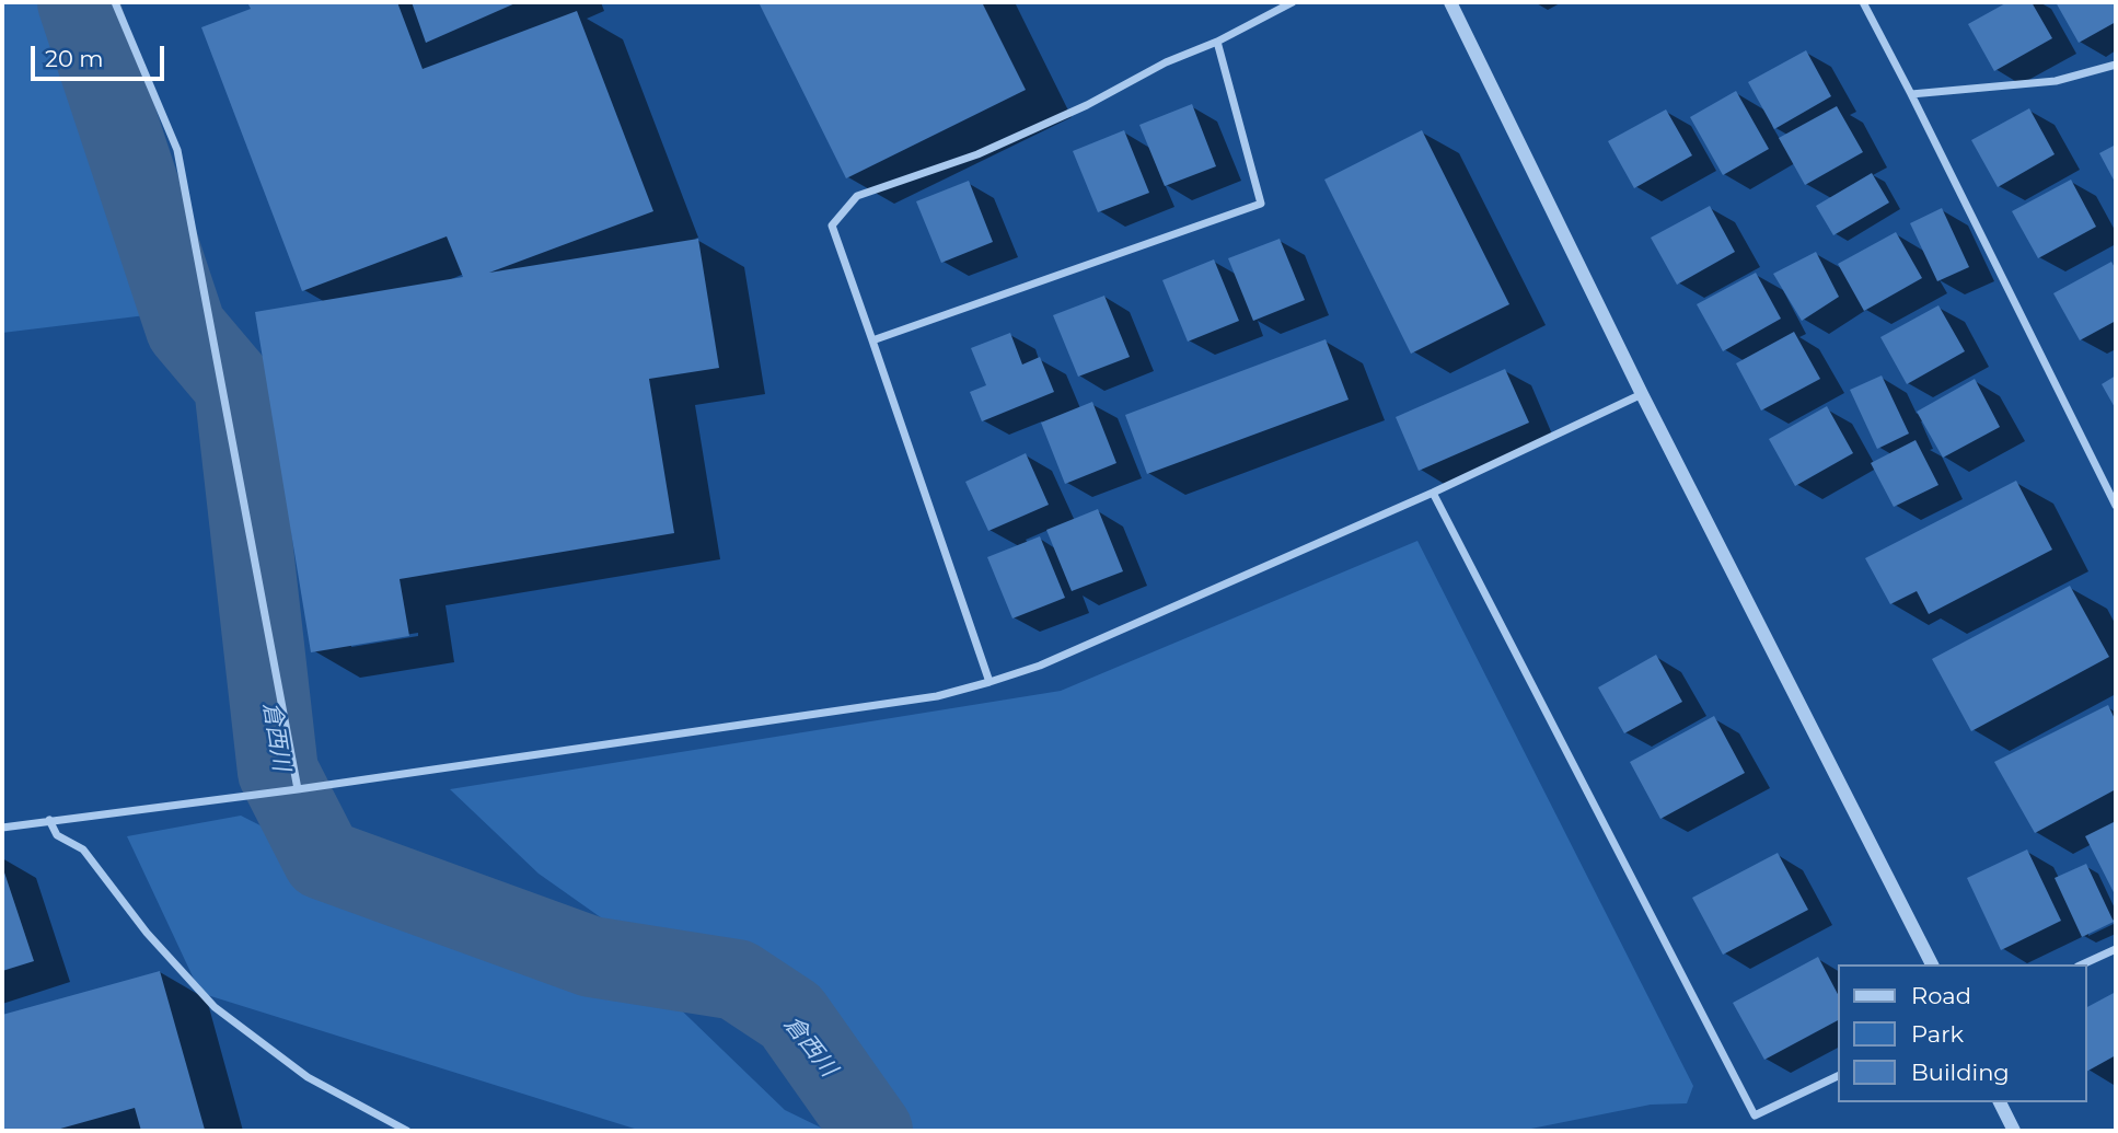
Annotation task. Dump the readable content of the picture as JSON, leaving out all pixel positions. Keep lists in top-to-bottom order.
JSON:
{
  "water": ["倉西川"],
  "legend": ["Road", "Park", "Building"],
  "scale_bar": "20 m"
}
